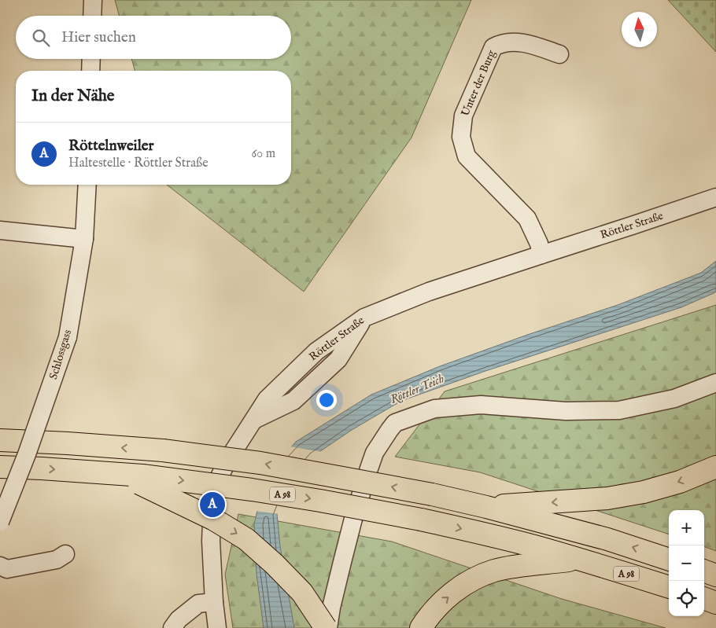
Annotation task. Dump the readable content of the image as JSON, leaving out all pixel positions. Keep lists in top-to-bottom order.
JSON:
{
  "streets": {
    "highway": ["A 98"],
    "street": ["Unter der Burg", "Röttler Straße", "Schlossgass"]
  },
  "crossings": [
    ["Unter der Burg", "Röttler Straße"]
  ],
  "water": ["Röttler Teich"],
  "north": "top",
  "page": {
    "search": "Hier suchen",
    "heading": "In der Nähe",
    "list": [
      {
        "mark": "A",
        "name": "Röttelnweiler",
        "note": "Haltestelle · Röttler Straße",
        "value": "60 m"
      }
    ],
    "pins": "A",
    "map_buttons": ["+", "−"]
  }
}
